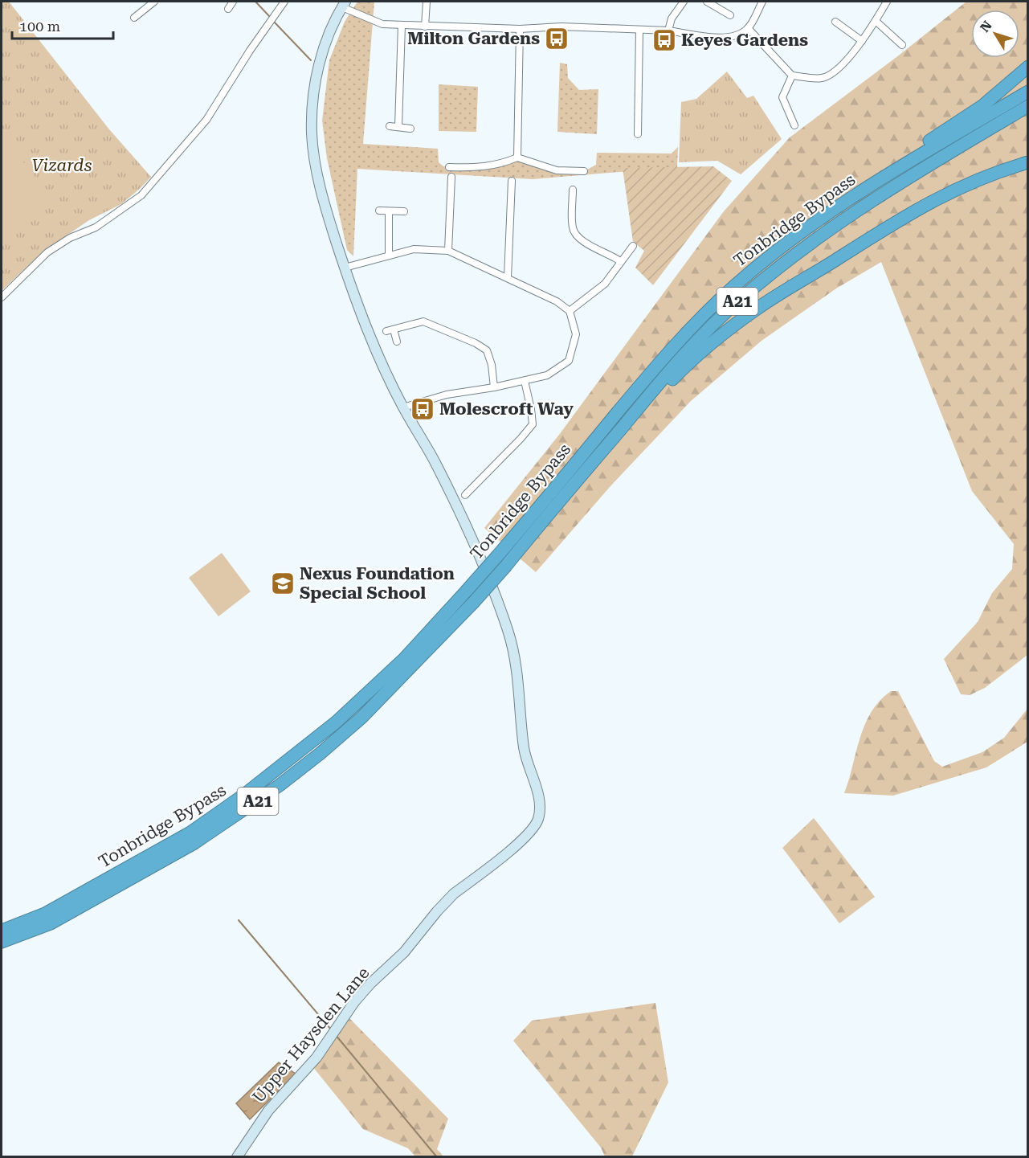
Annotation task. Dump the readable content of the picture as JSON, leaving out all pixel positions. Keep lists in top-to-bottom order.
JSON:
{
  "streets": {
    "highway": ["Tonbridge Bypass", "A21"],
    "street": ["Upper Haysden Lane"]
  },
  "parks": ["Vizards"],
  "places": {
    "bus stop": ["Milton Gardens", "Keyes Gardens", "Molescroft Way"],
    "school or university": ["Nexus Foundation Special School"]
  },
  "scale_bar": "100 m",
  "north": "top left"
}
